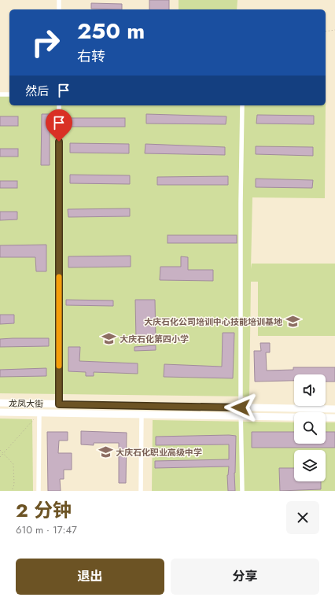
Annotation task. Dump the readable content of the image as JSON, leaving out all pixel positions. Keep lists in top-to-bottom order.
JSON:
{
  "streets": {
    "main road": ["龙凤大街"]
  },
  "places": {
    "school or university": ["大庆石化公司培训中心技能培训基地", "大庆石化第四小学", "大庆石化职业高级中学"]
  },
  "page": {
    "turn": ["250 m", "右转"],
    "then": "然后",
    "heading": ["2 分钟", "610 m · 17:47"],
    "buttons": ["退出", "分享"]
  }
}
